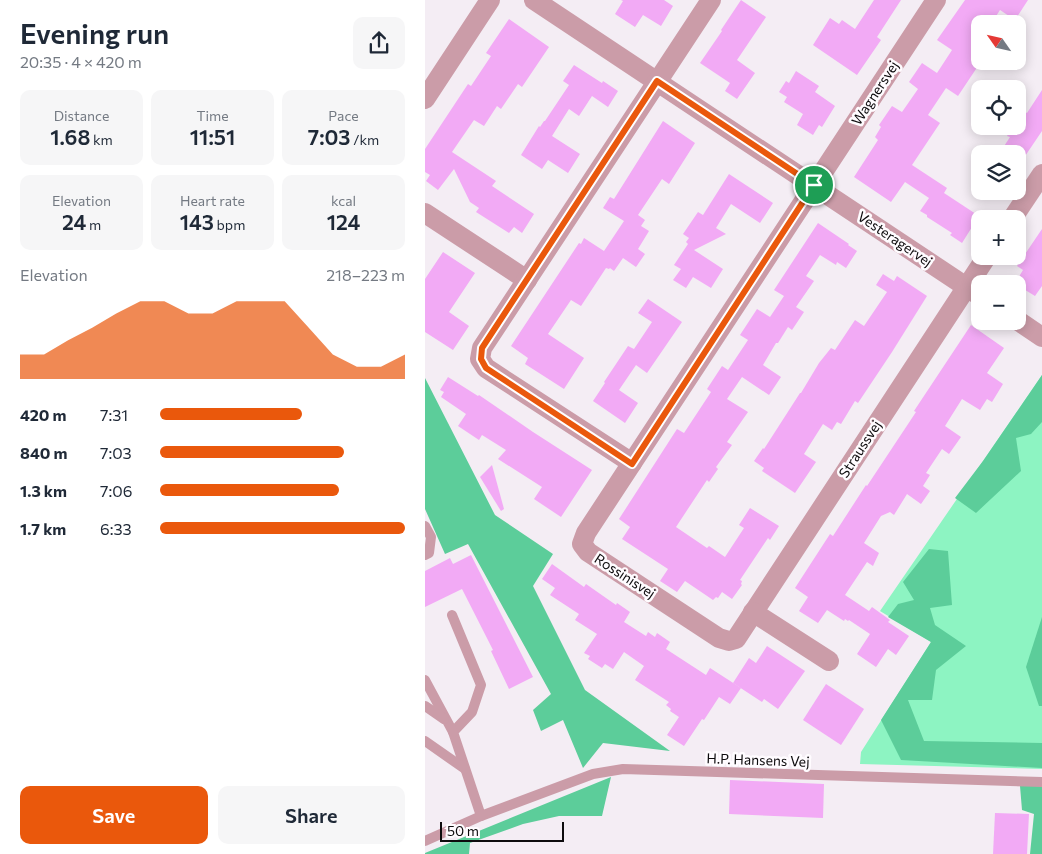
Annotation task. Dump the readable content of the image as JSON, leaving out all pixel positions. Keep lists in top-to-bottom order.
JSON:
{
  "streets": {
    "street": [
      "Wagnersvej",
      "Vesteragervej",
      "Straussvej",
      "Rossinisvej"
    ],
    "lane": ["H.P. Hansens Vej"]
  },
  "crossings": [
    ["Wagnersvej", "Vesteragervej"],
    ["Wagnersvej", "Rossinisvej"],
    ["Vesteragervej", "Rossinisvej"],
    ["Straussvej", "Rossinisvej"]
  ],
  "scale_bar": "50 m",
  "north": "top left",
  "page": {
    "heading": ["Evening run", "20:35 · 4 × 420 m"],
    "map_buttons": ["+", "−"],
    "stats": [
      ["Distance", "1.68 km"],
      ["Time", "11:51"],
      ["Pace", "7:03 /km"],
      ["Elevation", "24 m"],
      ["Heart rate", "143 bpm"],
      ["kcal", "124"]
    ],
    "chart": ["Elevation", "218–223 m"],
    "list": [
      {
        "name": "420 m",
        "note": "7:31"
      },
      {
        "name": "840 m",
        "note": "7:03"
      },
      {
        "name": "1.3 km",
        "note": "7:06"
      },
      {
        "name": "1.7 km",
        "note": "6:33"
      }
    ],
    "buttons": ["Save", "Share"],
    "scale": "50 m"
  }
}
